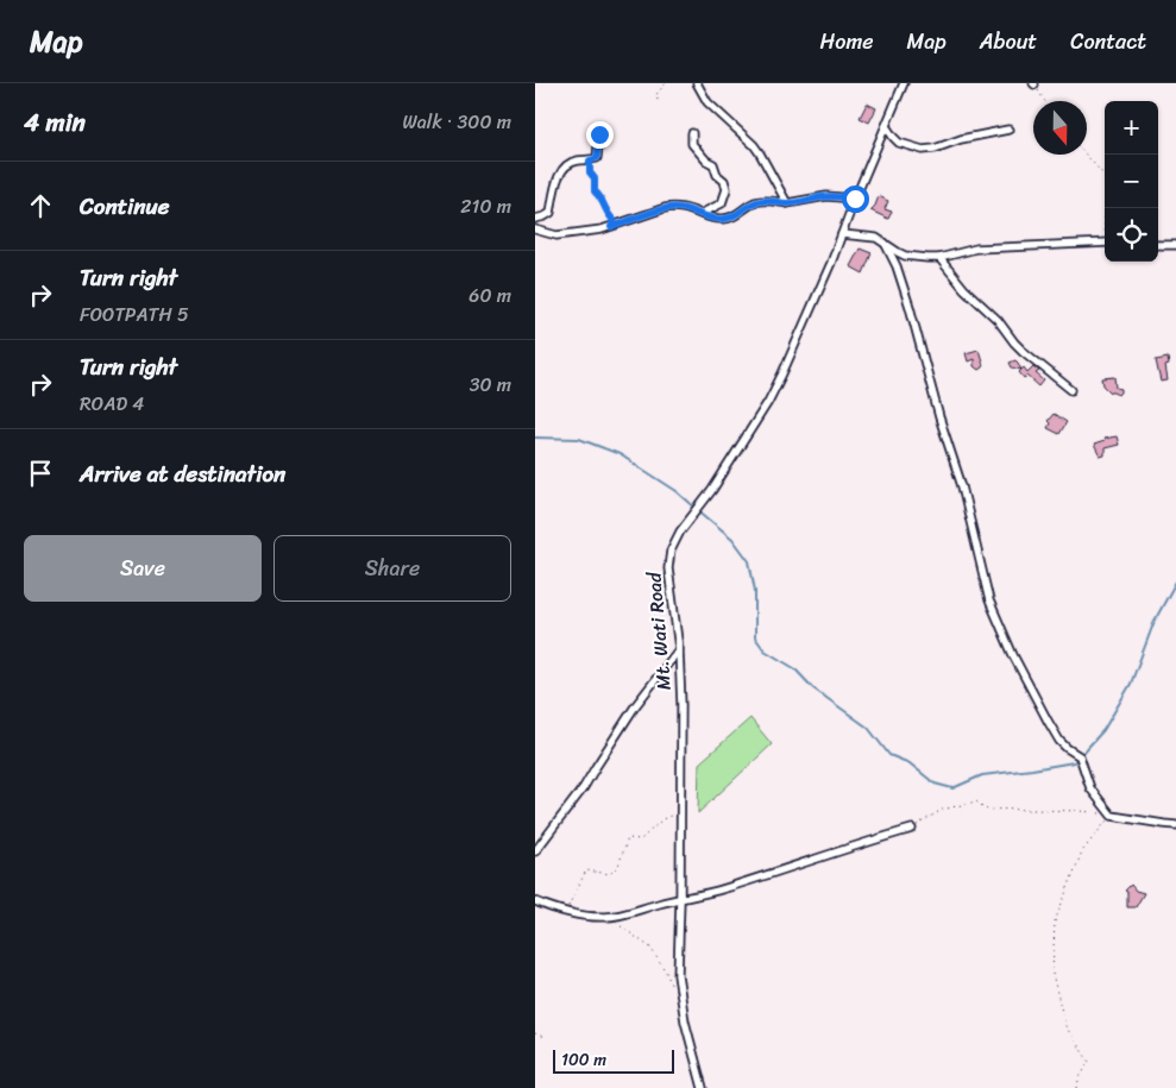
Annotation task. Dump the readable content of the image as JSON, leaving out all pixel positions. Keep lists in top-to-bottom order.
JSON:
{
  "streets": {
    "street": ["Mt. Wati Road"]
  },
  "scale_bar": "100 m",
  "north": "bottom",
  "page": {
    "header": "Map",
    "nav": [
      "Home",
      "Map",
      "About",
      "Contact"
    ],
    "heading": ["4 min", "Walk · 300 m"],
    "map_buttons": ["+", "−"],
    "list": [
      ["Continue", "210 m"],
      ["Turn right", "FOOTPATH 5", "60 m"],
      ["Turn right", "ROAD 4", "30 m"],
      "Arrive at destination"
    ],
    "buttons": ["Save", "Share"],
    "scale": "100 m"
  }
}
